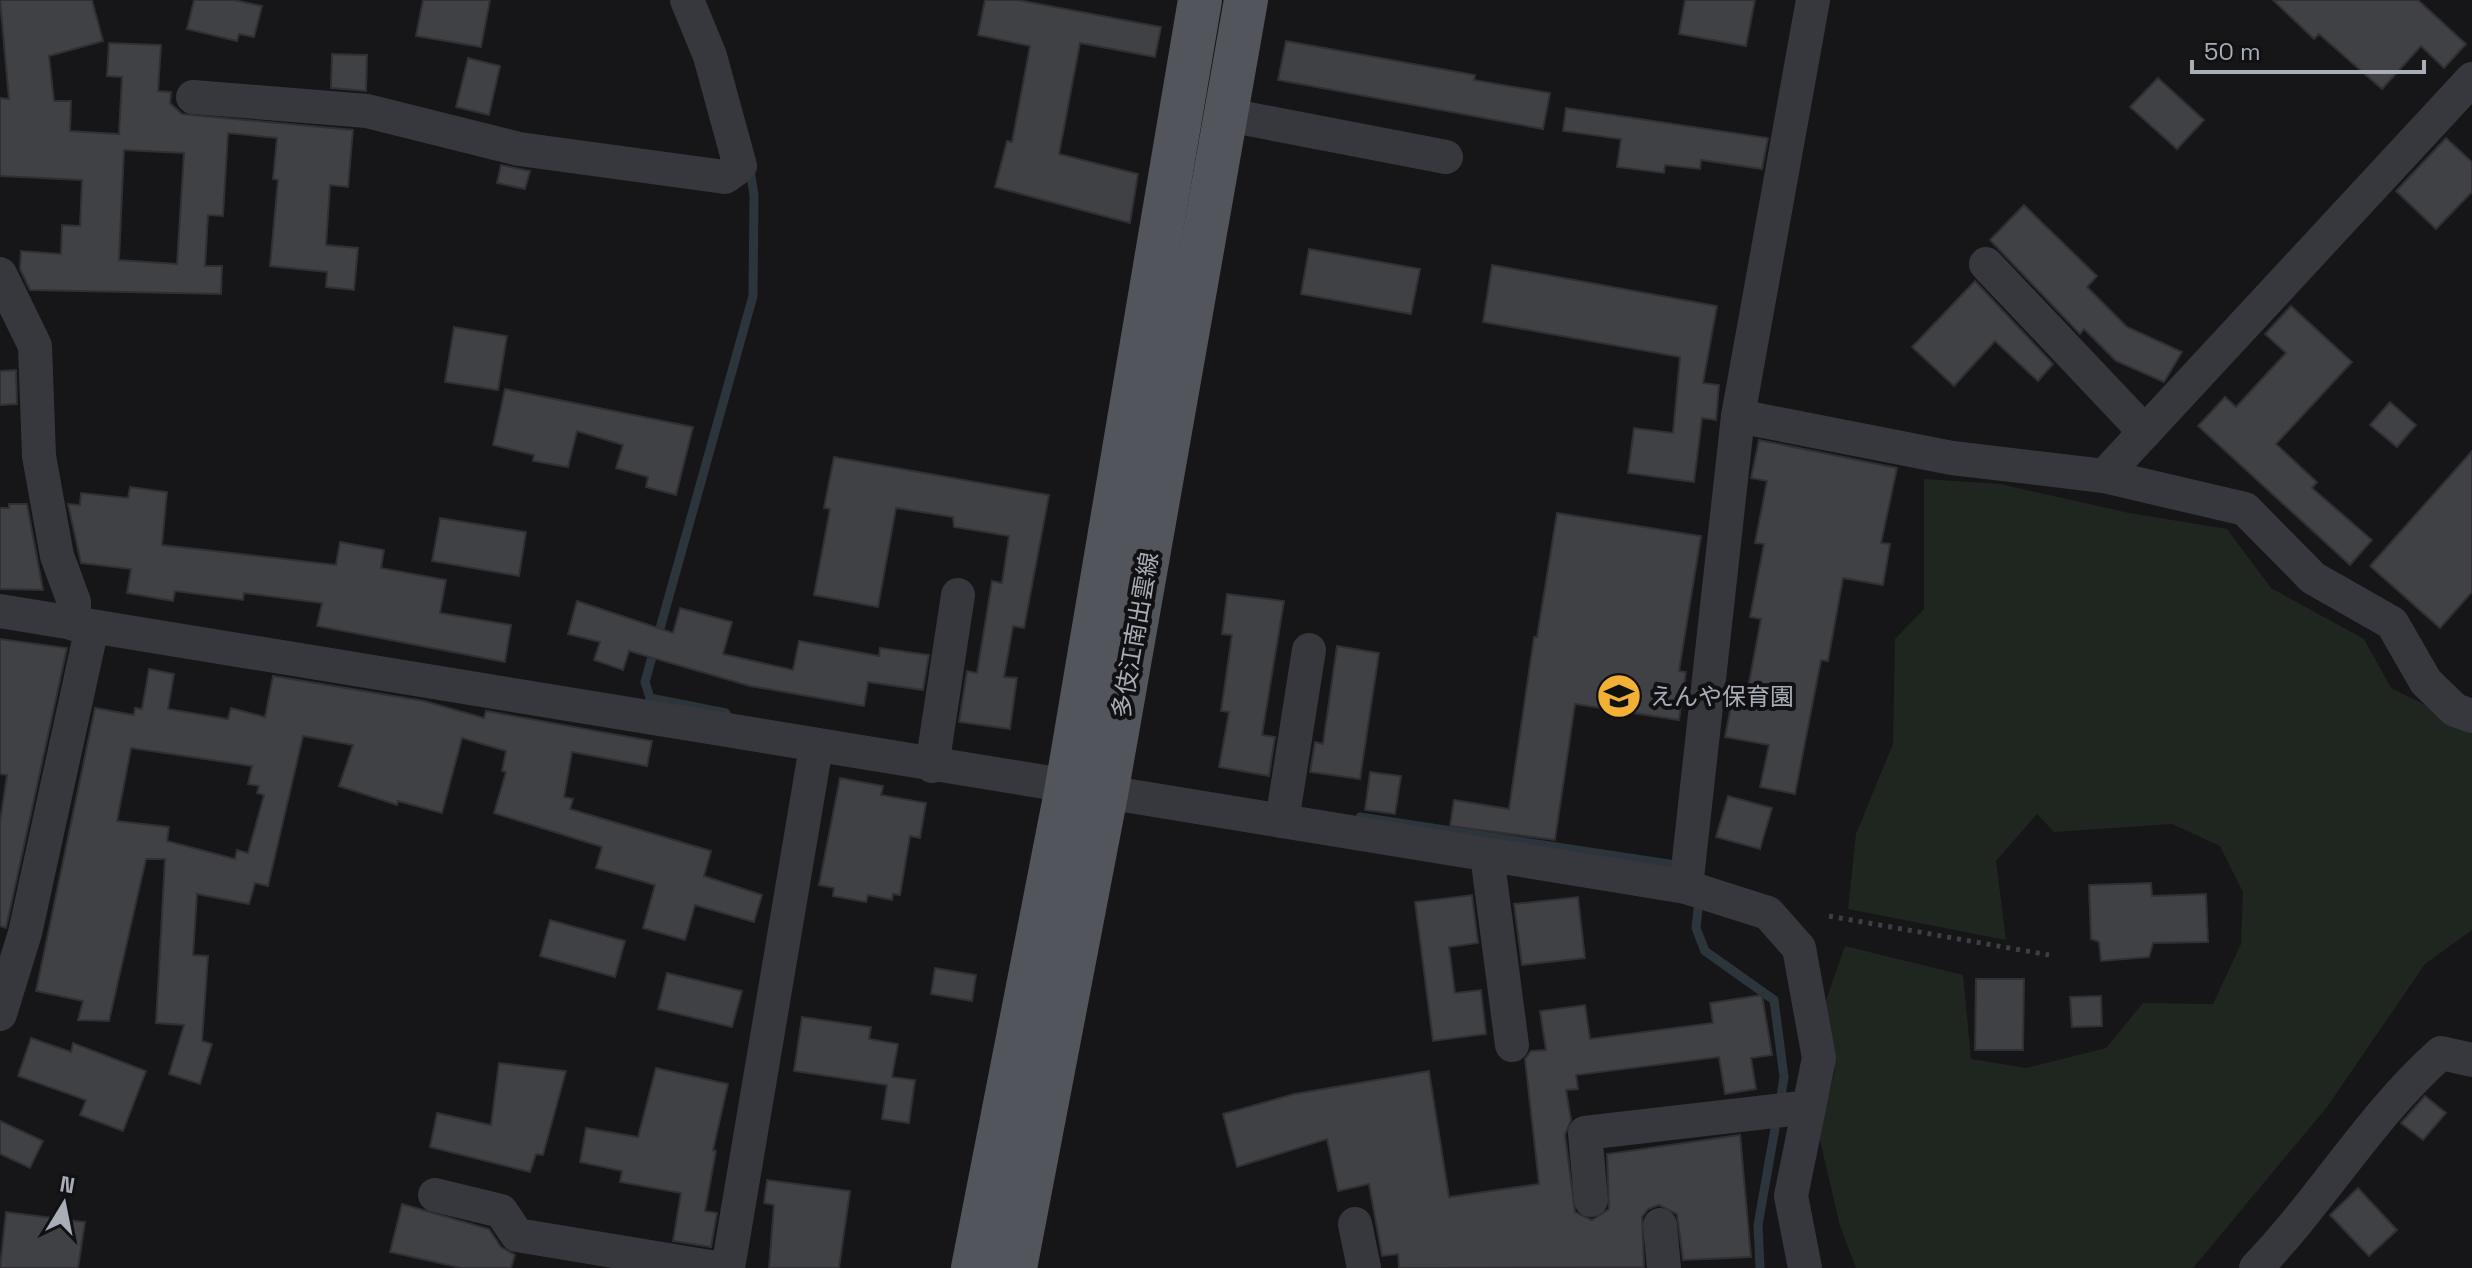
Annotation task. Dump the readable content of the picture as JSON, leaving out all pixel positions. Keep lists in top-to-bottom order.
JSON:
{
  "streets": {
    "main road": ["多伎江南出雲線"]
  },
  "places": {
    "school or university": ["えんや保育園"]
  },
  "scale_bar": "50 m",
  "north": "top"
}
